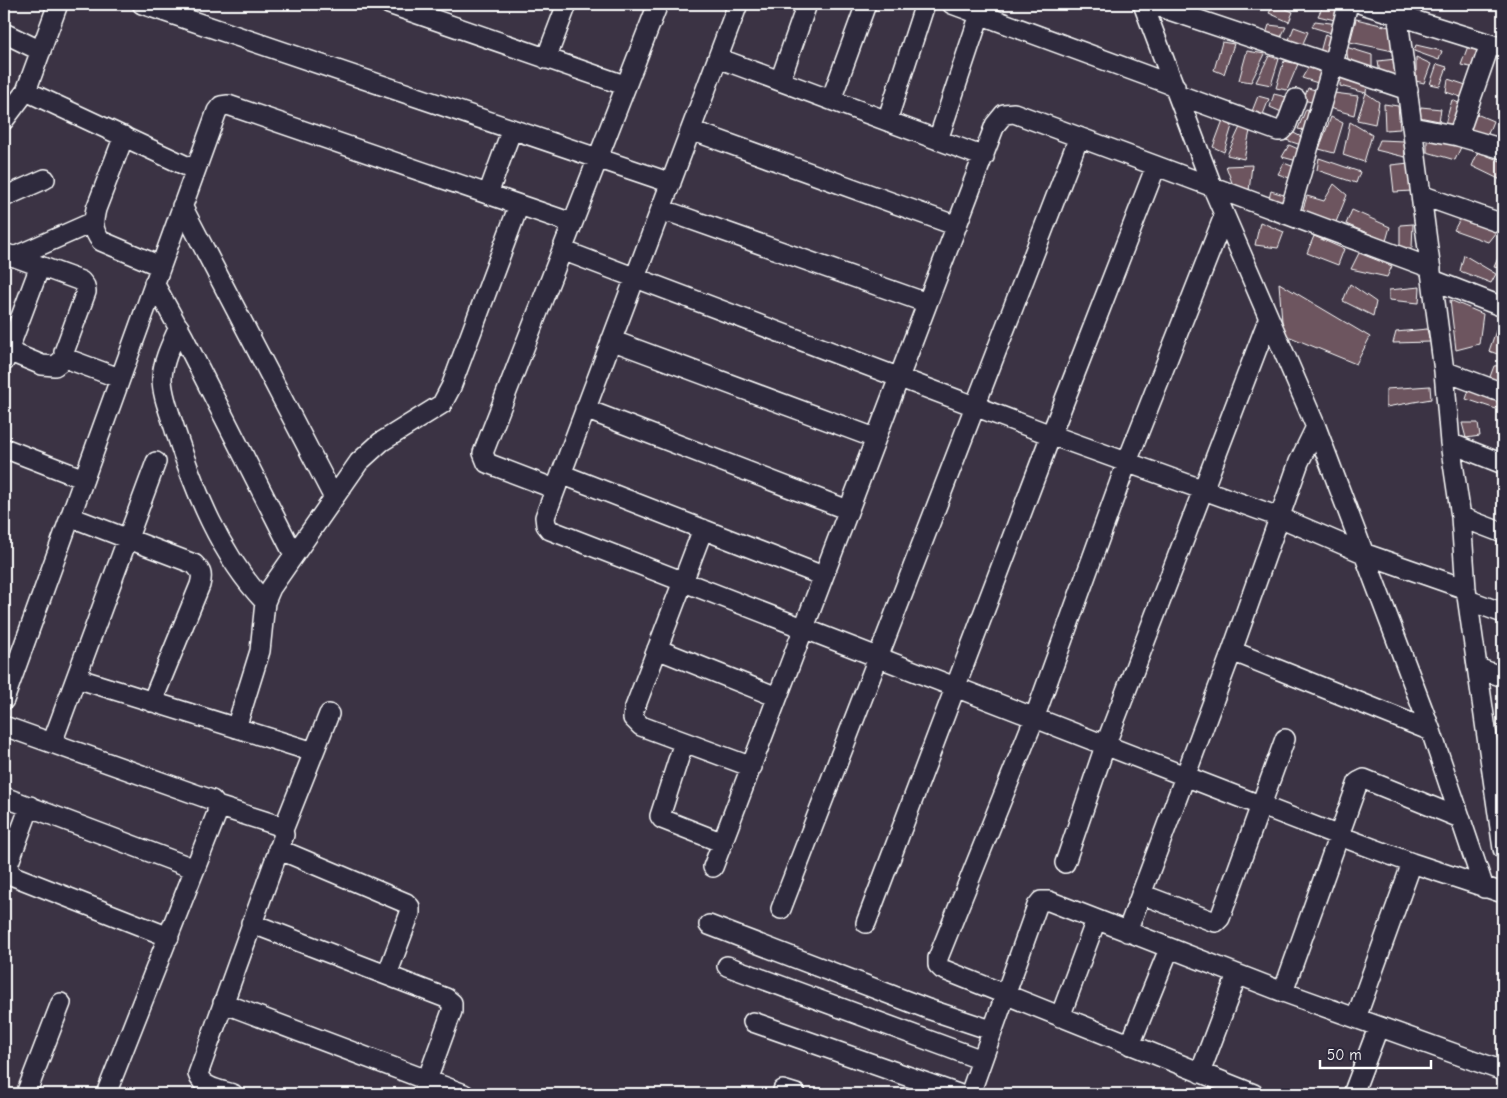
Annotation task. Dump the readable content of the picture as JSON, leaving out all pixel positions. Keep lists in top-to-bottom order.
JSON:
{
  "scale_bar": "50 m"
}
